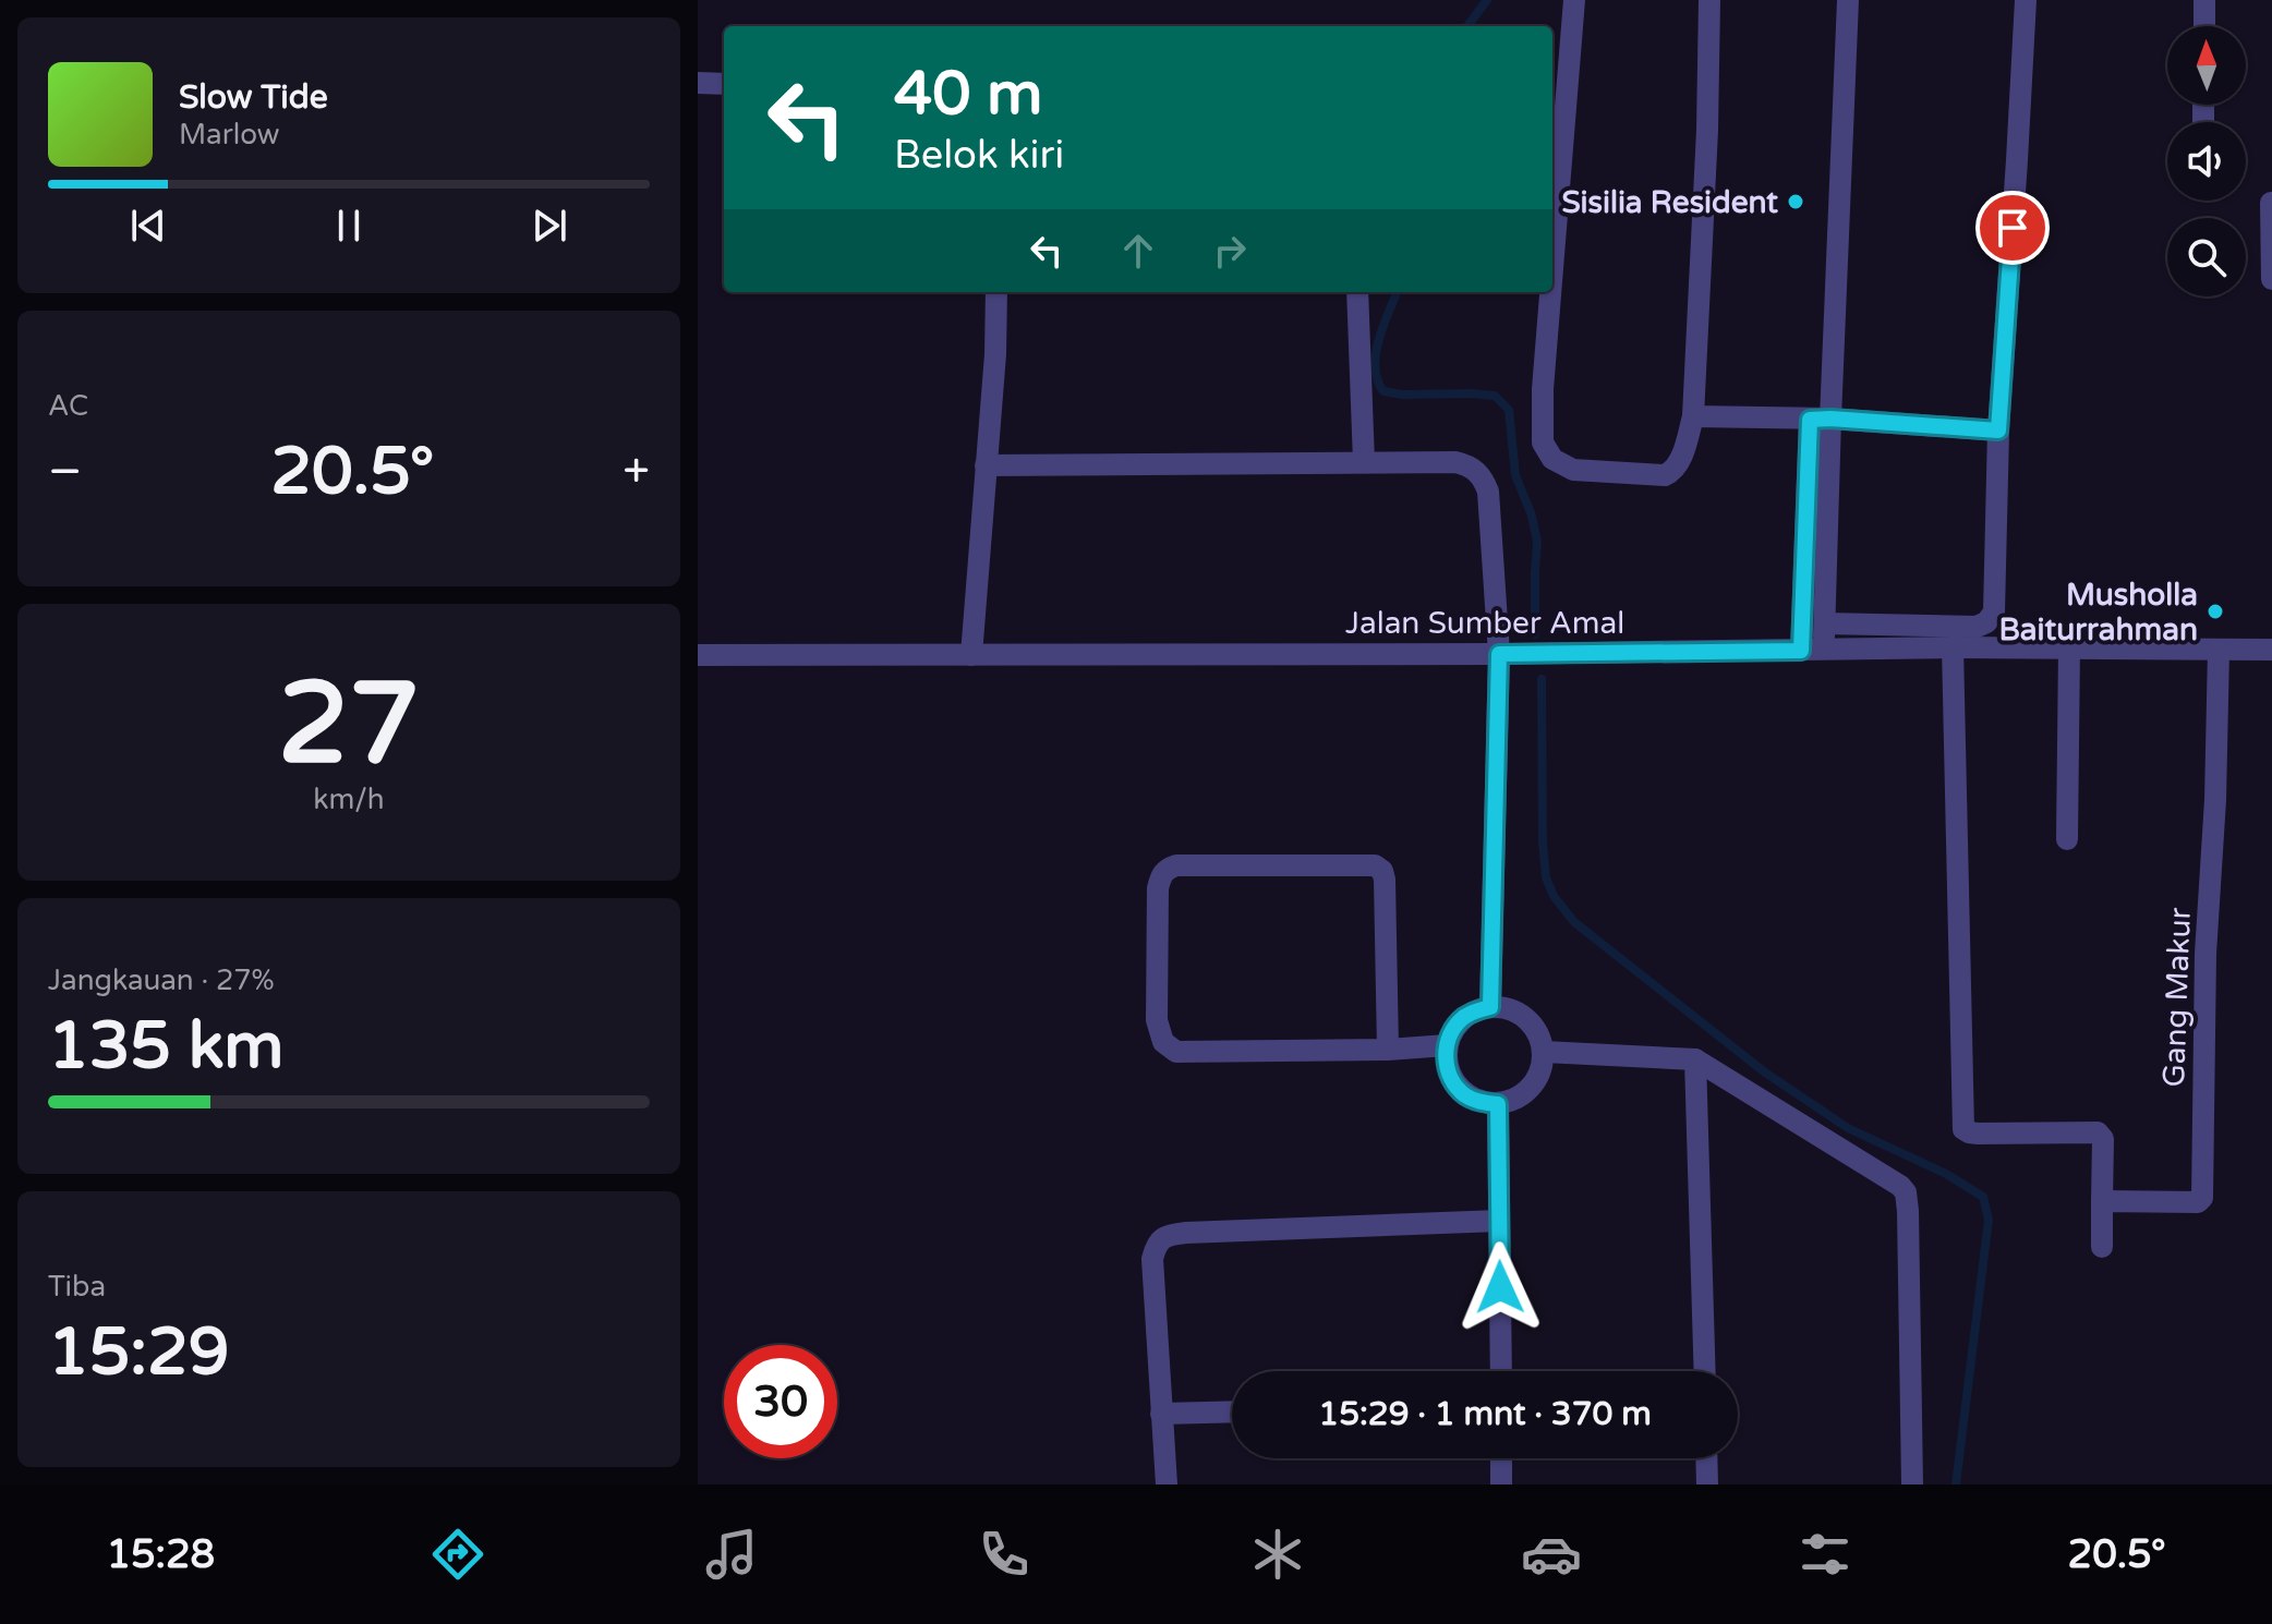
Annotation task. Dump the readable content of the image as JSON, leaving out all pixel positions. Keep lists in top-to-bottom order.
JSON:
{
  "streets": {
    "street": ["Jalan Sumber Amal", "Gang Makur"]
  },
  "crossings": [
    ["Jalan Sumber Amal", "Gang Makur"]
  ],
  "places": ["Sisilia Resident", "Musholla Baiturrahman"],
  "north": "top",
  "page": {
    "turn": ["40 m", "Belok kiri"],
    "song": ["Slow Tide", "Marlow"],
    "tile": [
      "AC",
      ["27", "km/h"],
      ["Jangkauan · 27%", "135 km"],
      ["Tiba", "15:29"]
    ],
    "heat": ["−", "20.5°", "+"],
    "limit": "30",
    "trip": "15:29 · 1 mnt · 370 m",
    "tabs": ["15:28", "20.5°"]
  }
}
